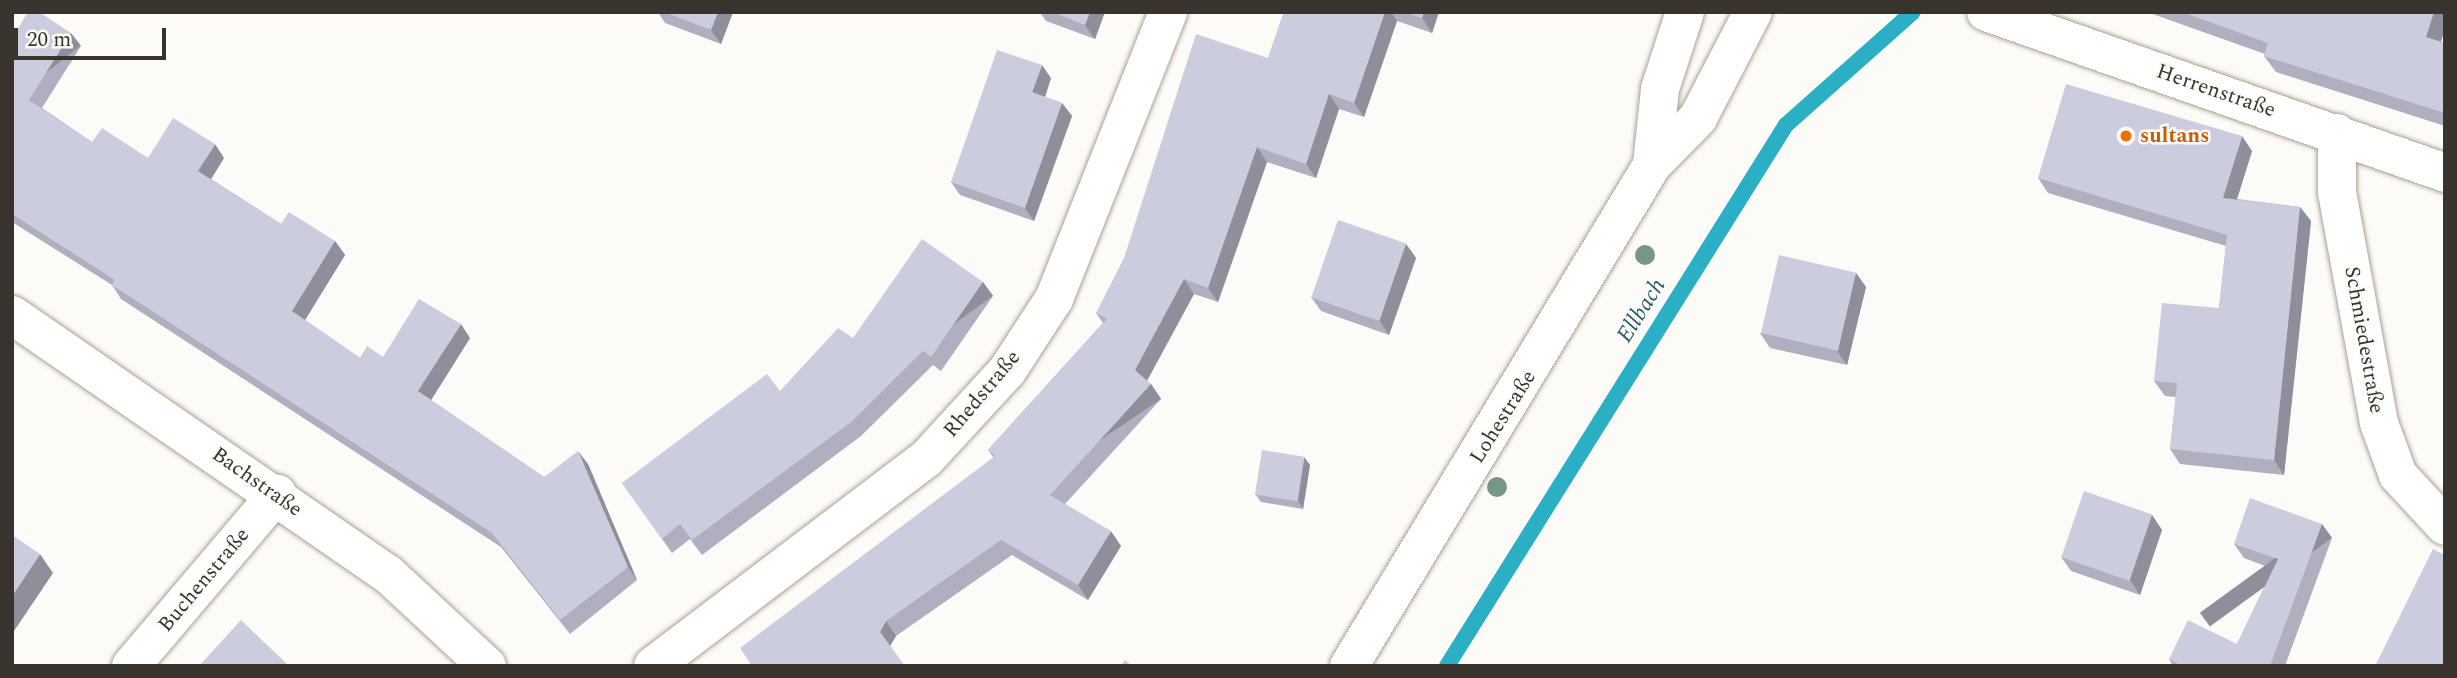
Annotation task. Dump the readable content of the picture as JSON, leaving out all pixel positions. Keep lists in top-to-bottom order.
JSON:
{
  "streets": {
    "street": [
      "Herrenstraße",
      "Schmiedestraße",
      "Rhedstraße",
      "Lohestraße",
      "Bachstraße",
      "Buchenstraße"
    ]
  },
  "crossings": [
    ["Herrenstraße", "Schmiedestraße"],
    ["Bachstraße", "Buchenstraße"]
  ],
  "water": ["Ellbach"],
  "places": ["sultans"],
  "scale_bar": "20 m"
}
